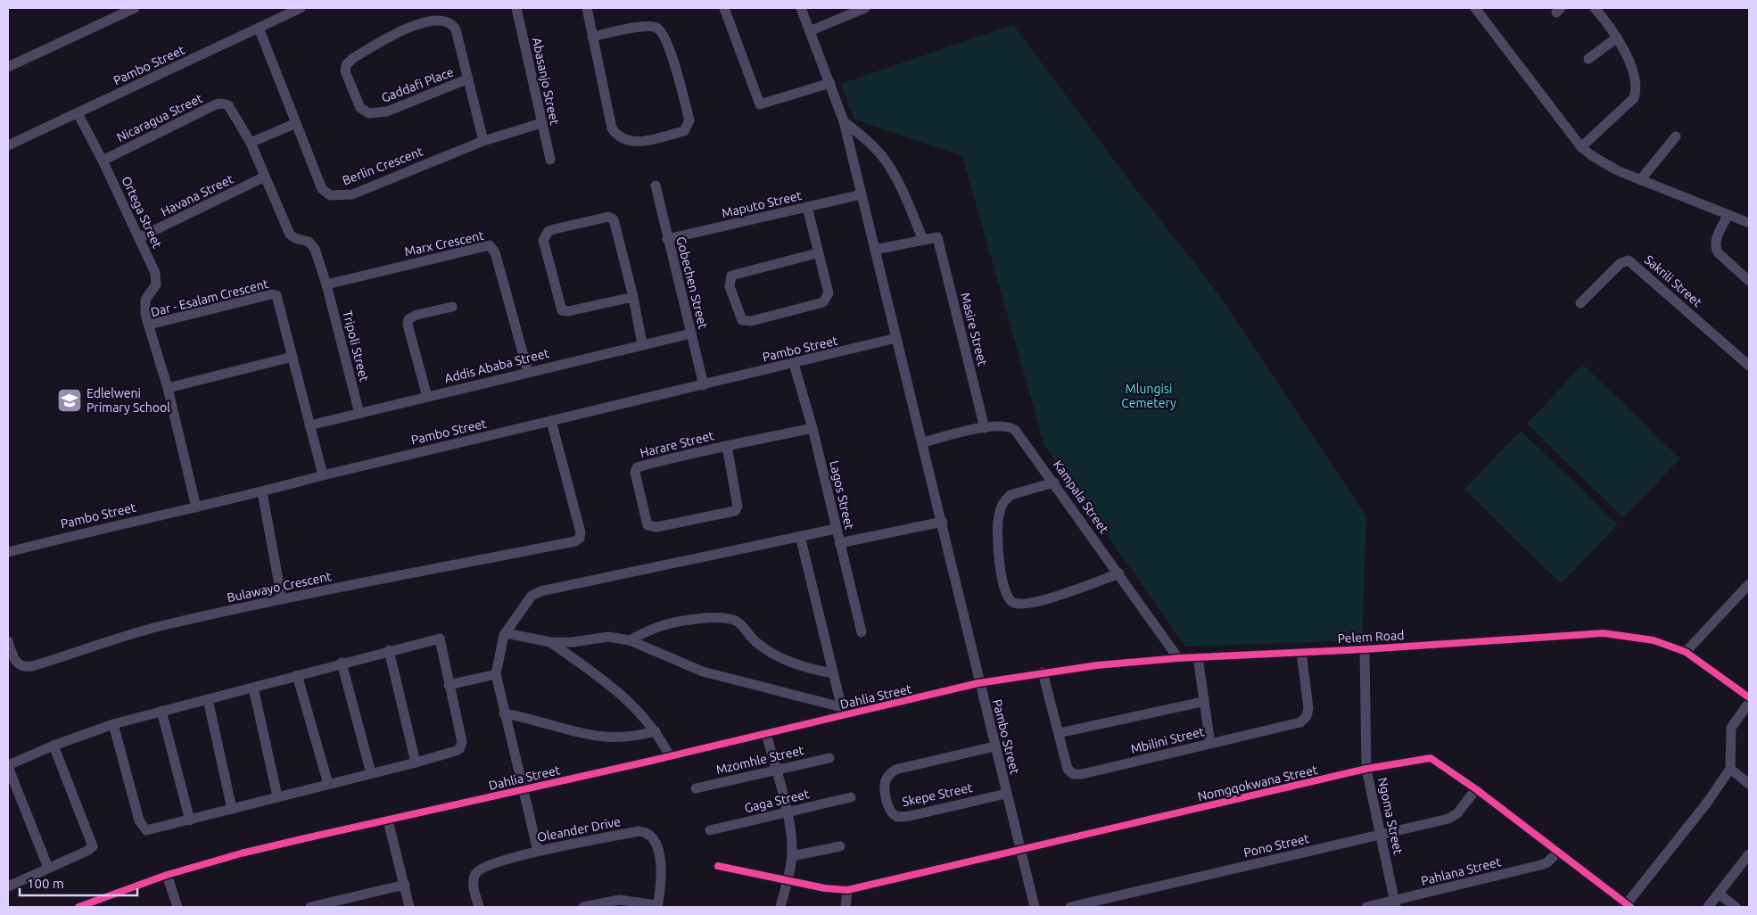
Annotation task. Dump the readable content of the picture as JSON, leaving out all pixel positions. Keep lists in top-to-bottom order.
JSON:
{
  "streets": {
    "street": [
      "Pambo Street",
      "Abasanjo Street",
      "Gaddafi Place",
      "Nicaragua Street",
      "Berlin Crescent",
      "Havana Street",
      "Maputo Street",
      "Ortega Street",
      "Marx Crescent",
      "Sakrili Street",
      "Gobechen Street",
      "Dar - Esalam Crescent",
      "Masire Street",
      "Tripoli Street",
      "Addis Ababa Street",
      "Harare Street",
      "Lagos Street",
      "Kampala Street",
      "Bulawayo Crescent",
      "Pelem Road",
      "Dahlia Street",
      "Mbilini Street",
      "Mzomhle Street",
      "Nomgqokwana Street",
      "Skepe Street",
      "Gaga Street",
      "Ngoma Street",
      "Oleander Drive",
      "Pono Street",
      "Pahlana Street"
    ]
  },
  "crossings": [
    ["Pambo Street", "Berlin Crescent"],
    ["Pambo Street", "Maputo Street"],
    ["Pambo Street", "Ortega Street"],
    ["Pambo Street", "Gobechen Street"],
    ["Pambo Street", "Dar - Esalam Crescent"],
    ["Pambo Street", "Lagos Street"],
    ["Pambo Street", "Kampala Street"],
    ["Pambo Street", "Bulawayo Crescent"],
    ["Pambo Street", "Pelem Road"],
    ["Pambo Street", "Dahlia Street"],
    ["Pambo Street", "Nomgqokwana Street"],
    ["Pambo Street", "Skepe Street"],
    ["Abasanjo Street", "Berlin Crescent"],
    ["Gaddafi Place", "Berlin Crescent"],
    ["Nicaragua Street", "Havana Street"],
    ["Nicaragua Street", "Ortega Street"],
    ["Nicaragua Street", "Tripoli Street"],
    ["Havana Street", "Ortega Street"],
    ["Havana Street", "Tripoli Street"],
    ["Maputo Street", "Gobechen Street"],
    ["Ortega Street", "Dar - Esalam Crescent"],
    ["Marx Crescent", "Tripoli Street"],
    ["Marx Crescent", "Addis Ababa Street"],
    ["Gobechen Street", "Addis Ababa Street"],
    ["Dar - Esalam Crescent", "Addis Ababa Street"],
    ["Masire Street", "Kampala Street"],
    ["Tripoli Street", "Addis Ababa Street"],
    ["Harare Street", "Lagos Street"],
    ["Kampala Street", "Pelem Road"],
    ["Pelem Road", "Dahlia Street"],
    ["Pelem Road", "Mbilini Street"],
    ["Pelem Road", "Ngoma Street"],
    ["Nomgqokwana Street", "Ngoma Street"],
    ["Nomgqokwana Street", "Pono Street"],
    ["Nomgqokwana Street", "Pahlana Street"],
    ["Ngoma Street", "Pono Street"],
    ["Ngoma Street", "Pahlana Street"]
  ],
  "parks": ["Mlungisi Cemetery"],
  "places": {
    "school or university": ["Edlelweni Primary School"]
  },
  "scale_bar": "100 m"
}
